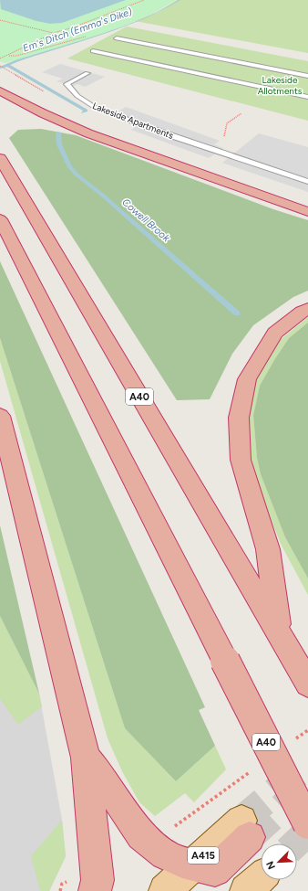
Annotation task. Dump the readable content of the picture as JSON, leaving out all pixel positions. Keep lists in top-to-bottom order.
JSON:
{
  "streets": {
    "highway": ["A40"],
    "main road": ["A415"],
    "lane": ["Lakeside Apartments"]
  },
  "water": ["Em's Ditch (Emma's Dike)", "Cowell Brook"],
  "parks": ["Lakeside Allotments"],
  "north": "bottom left"
}
